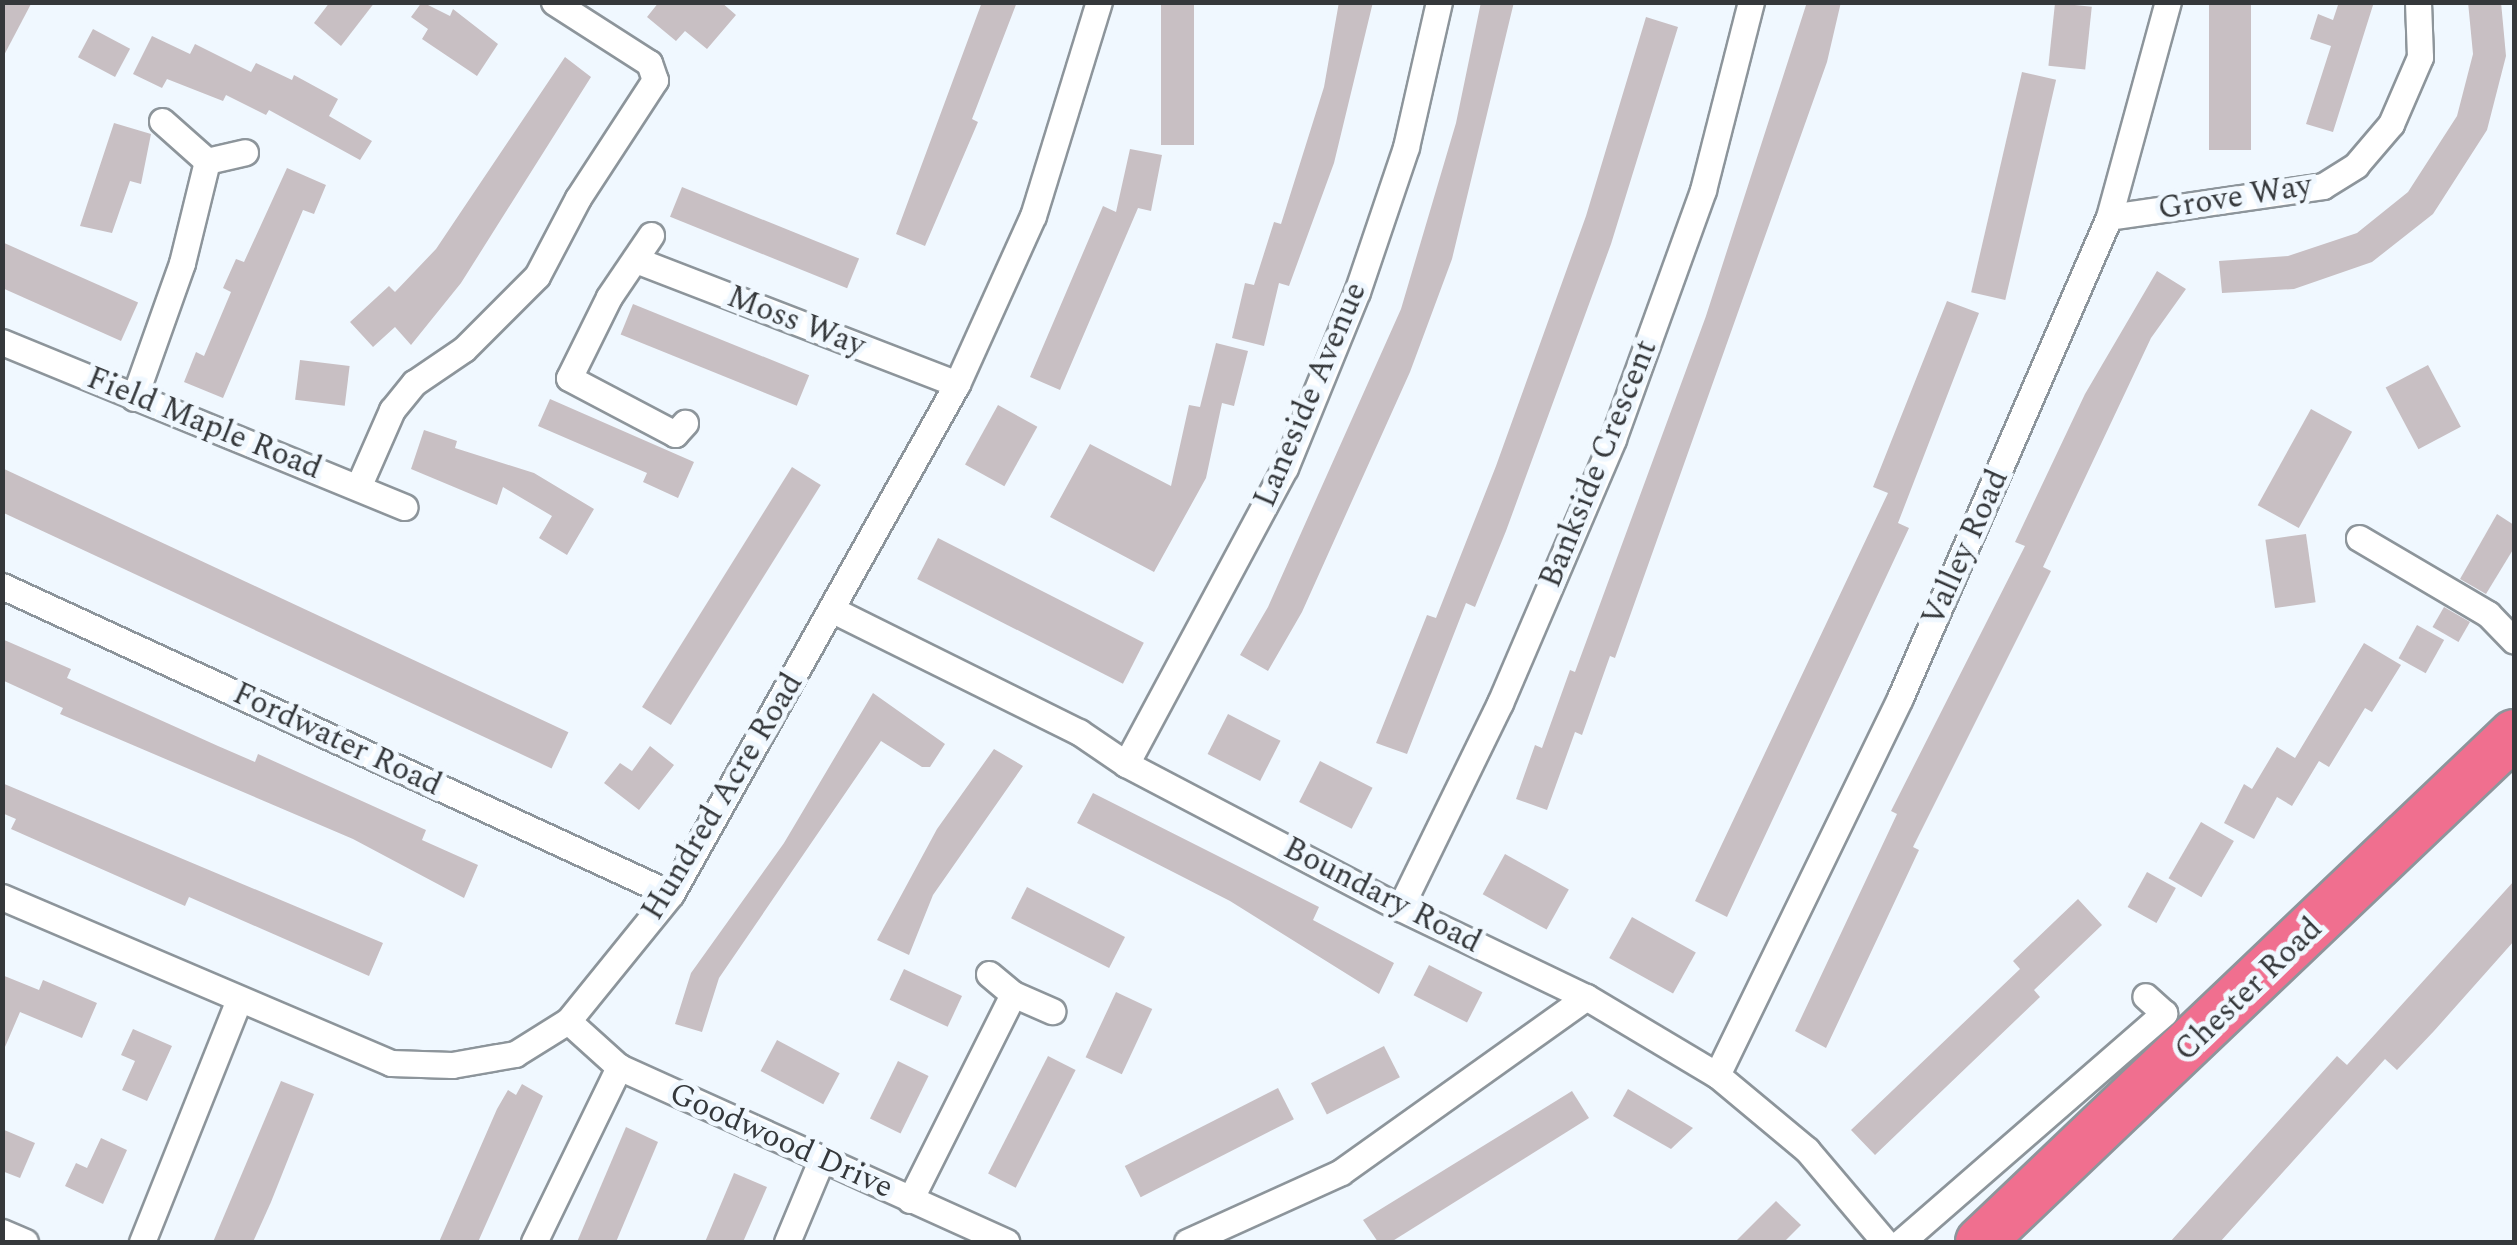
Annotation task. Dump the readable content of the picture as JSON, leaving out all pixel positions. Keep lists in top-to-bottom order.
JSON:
{
  "streets": {
    "highway": ["Chester Road"],
    "street": [
      "Grove Way",
      "Moss Way",
      "Laneside Avenue",
      "Field Maple Road",
      "Bankside Crescent",
      "Valley Road",
      "Fordwater Road",
      "Hundred Acre Road",
      "Boundary Road",
      "Goodwood Drive"
    ]
  },
  "crossings": [
    ["Grove Way", "Valley Road"],
    ["Moss Way", "Hundred Acre Road"],
    ["Laneside Avenue", "Boundary Road"],
    ["Bankside Crescent", "Boundary Road"],
    ["Valley Road", "Boundary Road"],
    ["Fordwater Road", "Hundred Acre Road"],
    ["Hundred Acre Road", "Boundary Road"],
    ["Hundred Acre Road", "Goodwood Drive"]
  ]
}
